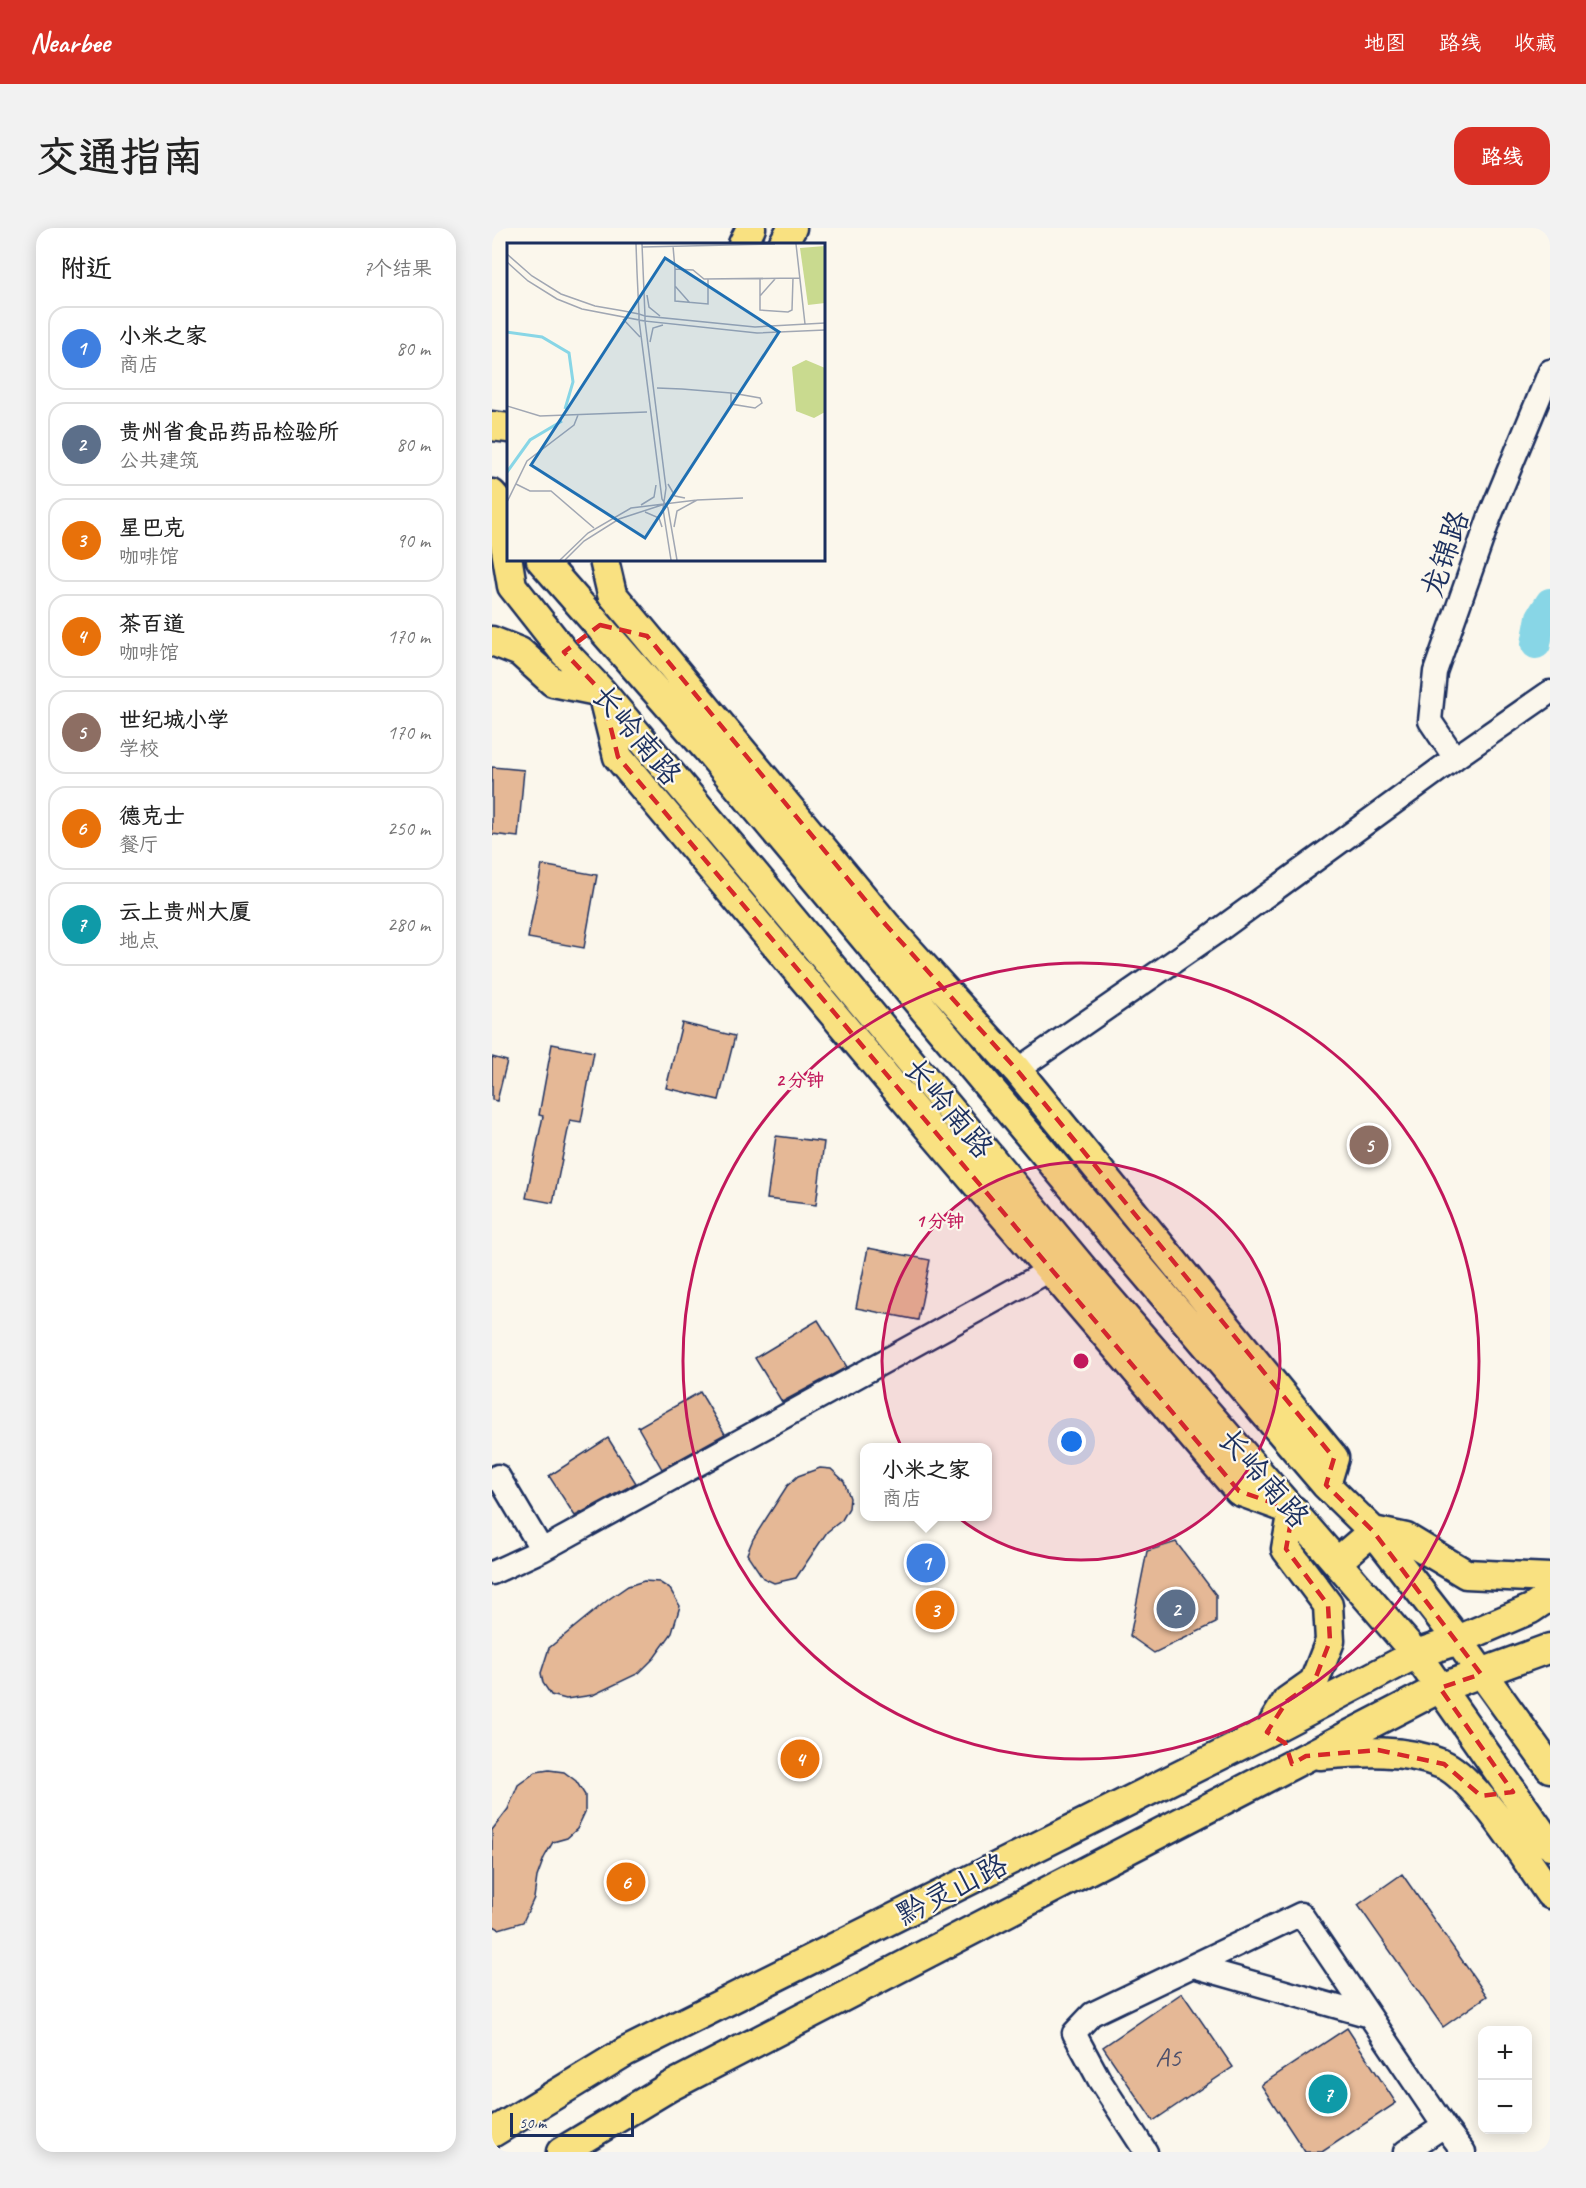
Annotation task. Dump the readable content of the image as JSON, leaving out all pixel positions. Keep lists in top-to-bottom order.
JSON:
{
  "streets": {
    "main road": ["长岭南路", "黔灵山路"],
    "street": ["龙锦路"]
  },
  "crossings": [
    ["长岭南路", "黔灵山路"]
  ],
  "house_numbers": ["A5"],
  "scale_bar": "50 m",
  "page": {
    "header": "Nearbee",
    "nav": ["地图", "路线", "收藏"],
    "buttons": "路线",
    "title": "交通指南",
    "heading": ["附近", "7个结果"],
    "list": [
      {
        "mark": "1",
        "name": "小米之家",
        "note": "商店",
        "value": "80 m"
      },
      {
        "mark": "2",
        "name": "贵州省食品药品检验所",
        "note": "公共建筑",
        "value": "80 m"
      },
      {
        "mark": "3",
        "name": "星巴克",
        "note": "咖啡馆",
        "value": "90 m"
      },
      {
        "mark": "4",
        "name": "茶百道",
        "note": "咖啡馆",
        "value": "170 m"
      },
      {
        "mark": "5",
        "name": "世纪城小学",
        "note": "学校",
        "value": "170 m"
      },
      {
        "mark": "6",
        "name": "德克士",
        "note": "餐厅",
        "value": "250 m"
      },
      {
        "mark": "7",
        "name": "云上贵州大厦",
        "note": "地点",
        "value": "280 m"
      }
    ],
    "pins": [
      "5",
      "1",
      "2",
      "3",
      "4",
      "6",
      "7"
    ],
    "popup": ["小米之家", "商店"],
    "map_buttons": ["+", "−"],
    "scale": "50 m"
  },
  "rings": ["2 分钟", "1 分钟"]
}
